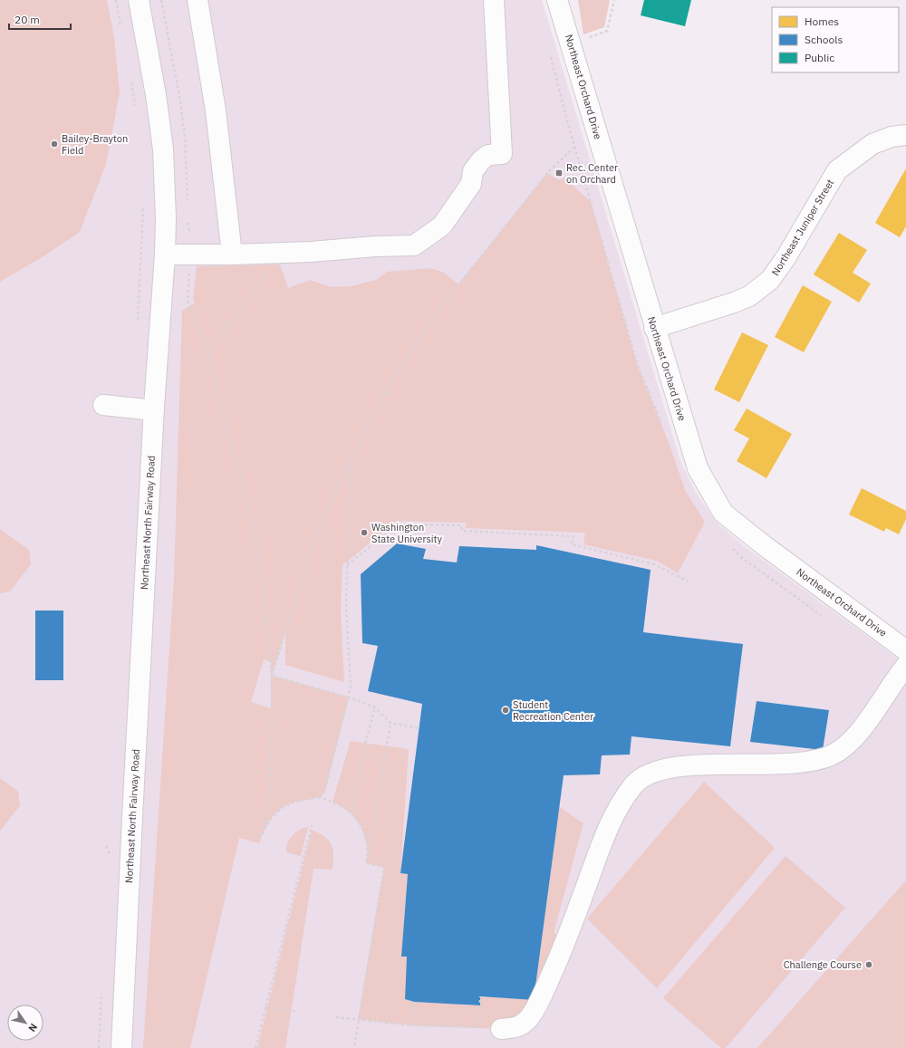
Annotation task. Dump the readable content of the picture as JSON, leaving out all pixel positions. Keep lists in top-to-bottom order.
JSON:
{
  "streets": {
    "street": ["Northeast Orchard Drive", "Northeast Juniper Street", "Northeast North Fairway Road"]
  },
  "crossings": [
    ["Northeast Orchard Drive", "Northeast Juniper Street"]
  ],
  "places": {
    "other": [
      "Bailey-Brayton Field",
      "Washington State University",
      "Student Recreation Center",
      "Challenge Course"
    ],
    "transit": ["Rec. Center on Orchard"]
  },
  "legend": ["Homes", "Schools", "Public"],
  "scale_bar": "20 m",
  "north": "bottom right"
}
